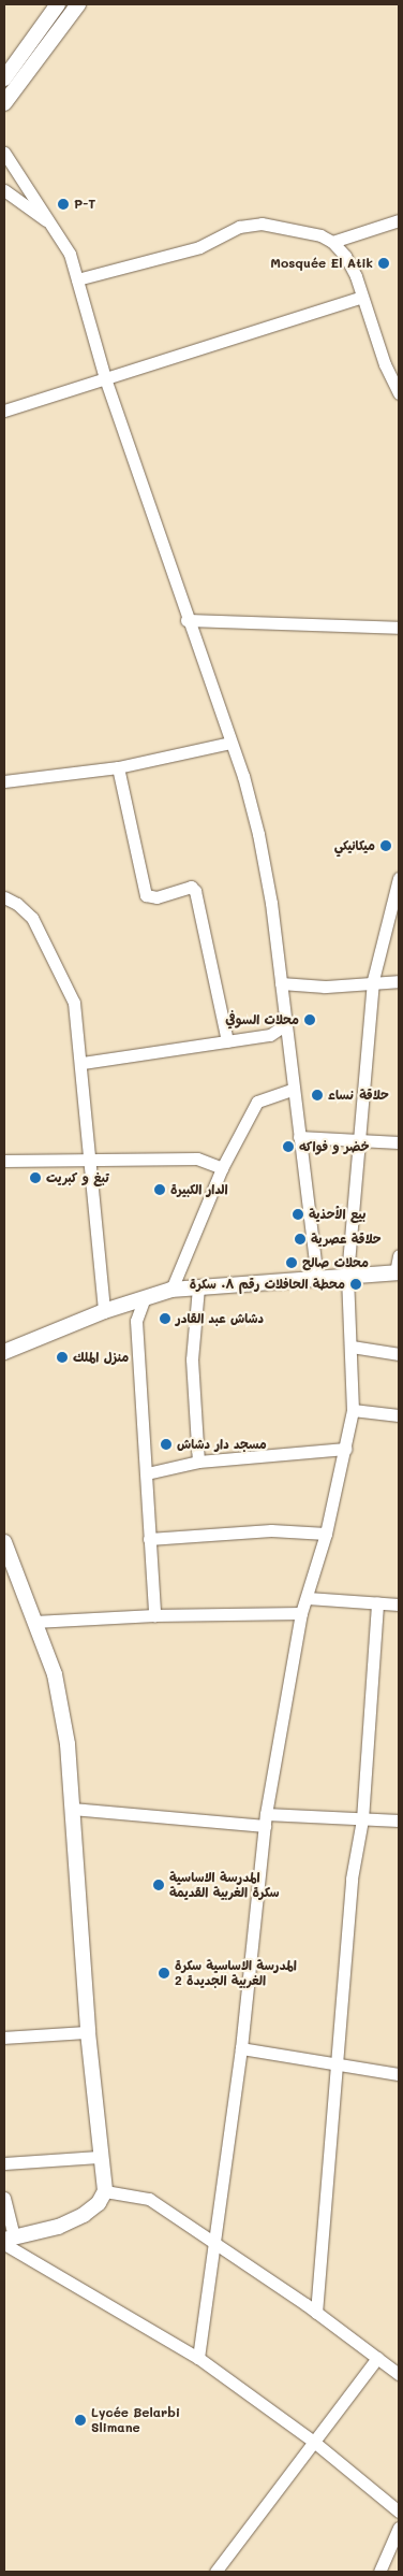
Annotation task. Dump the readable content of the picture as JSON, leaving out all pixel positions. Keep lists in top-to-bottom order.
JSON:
{
  "places": [
    "P-T",
    "Mosquée El Atik",
    "ميكانيكي",
    "محلات السوفي",
    "حلاقة نساء",
    "خضر و فواكه",
    "تبغ و كبريت",
    "الدار الكبيرة",
    "بيع الأحذية",
    "حلاقة عصرية",
    "محلات صالح",
    "محطة الحافلات رقم ٠٨ سكرة",
    "دشاش عبد القادر",
    "منزل الملك",
    "مسجد دار دشاش",
    "المدرسة الاساسية سكرة الغربية القديمة",
    "المدرسة الاساسية سكرة الغربية الجديدة 2",
    "Lycée Belarbi Slimane"
  ]
}
